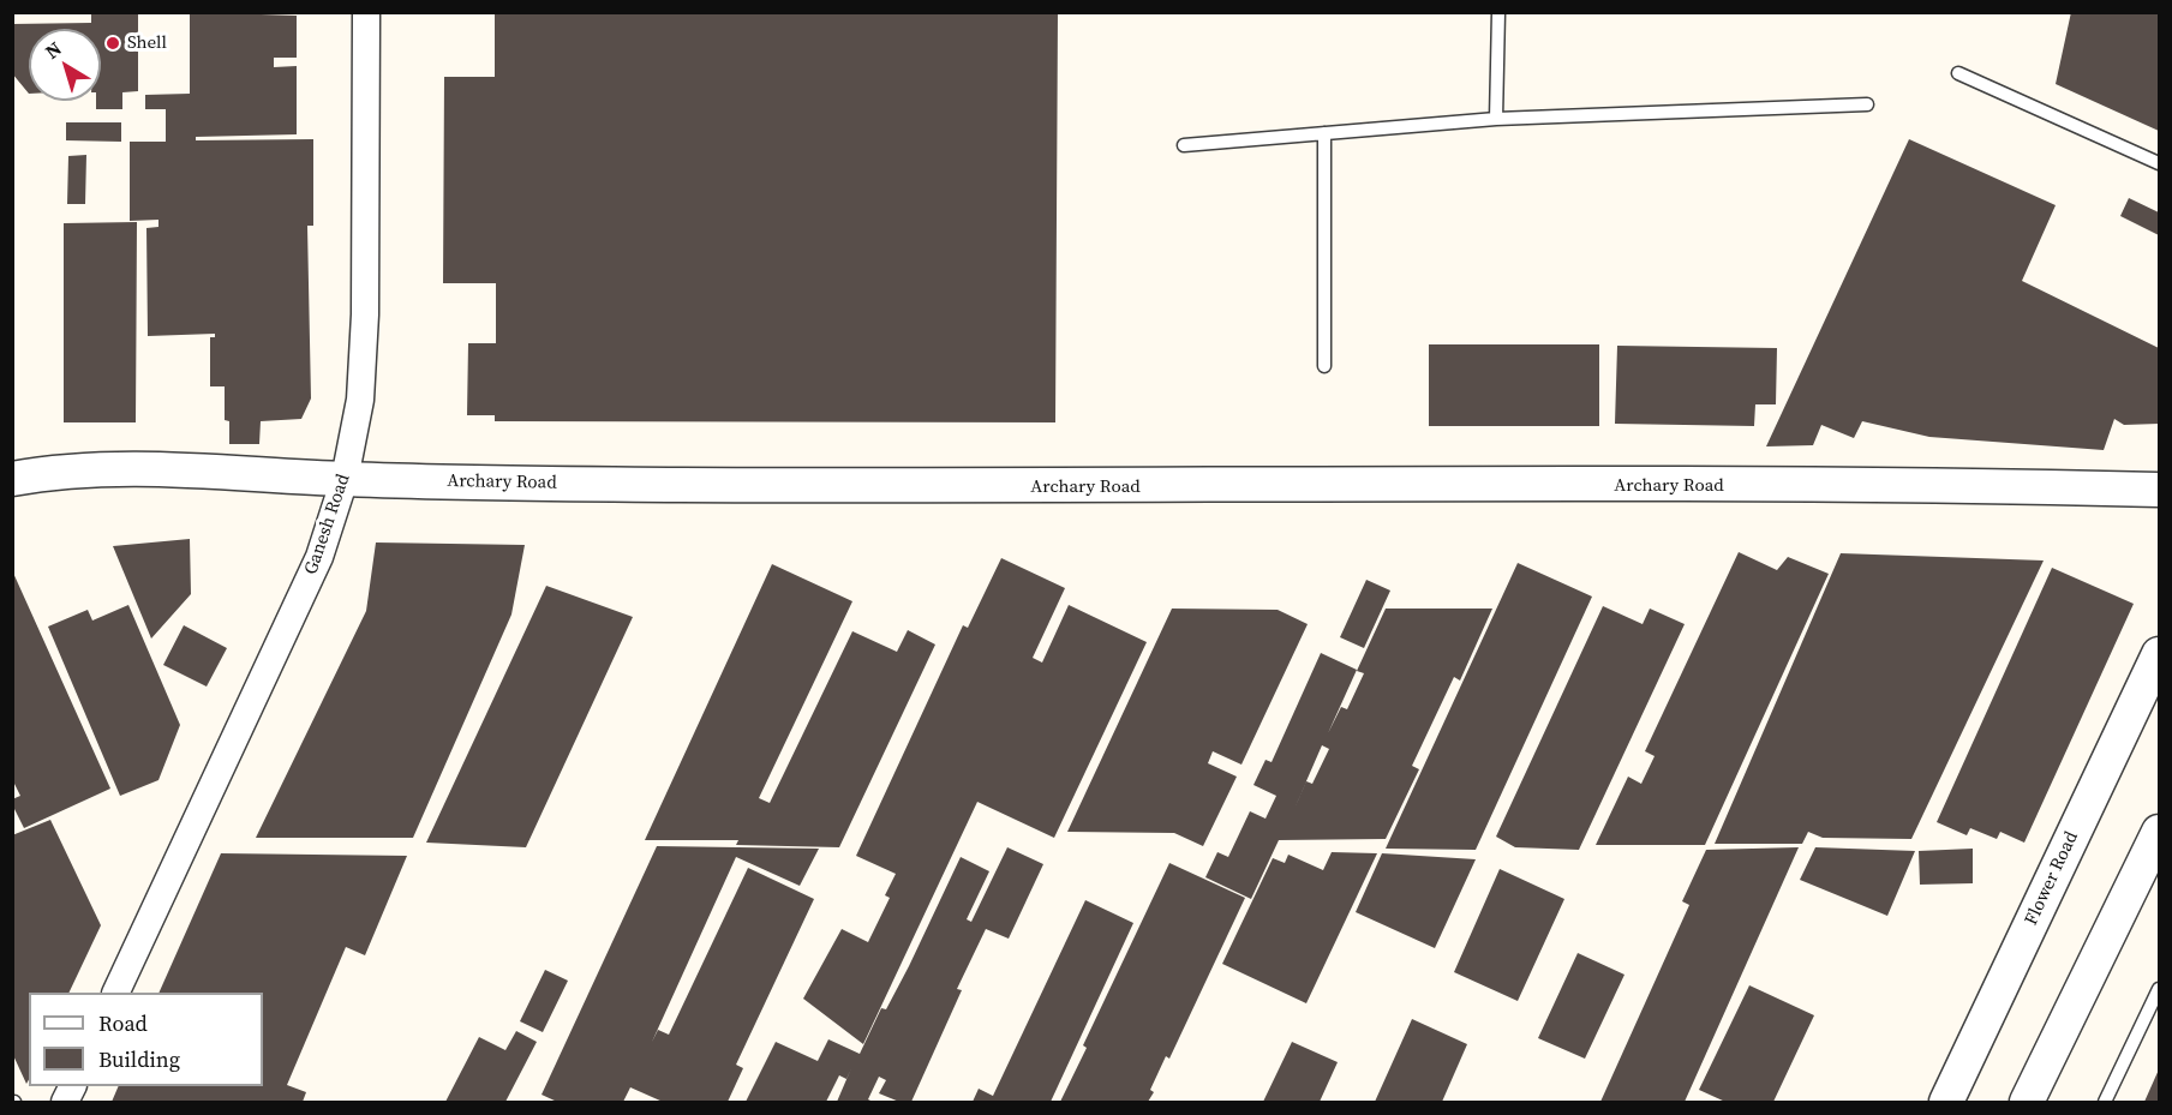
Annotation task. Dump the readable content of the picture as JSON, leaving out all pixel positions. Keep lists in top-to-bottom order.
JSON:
{
  "streets": {
    "street": ["Archary Road", "Ganesh Road", "Flower Road"]
  },
  "crossings": [
    ["Archary Road", "Ganesh Road"]
  ],
  "places": ["Shell"],
  "legend": ["Road", "Building"],
  "north": "top left"
}
